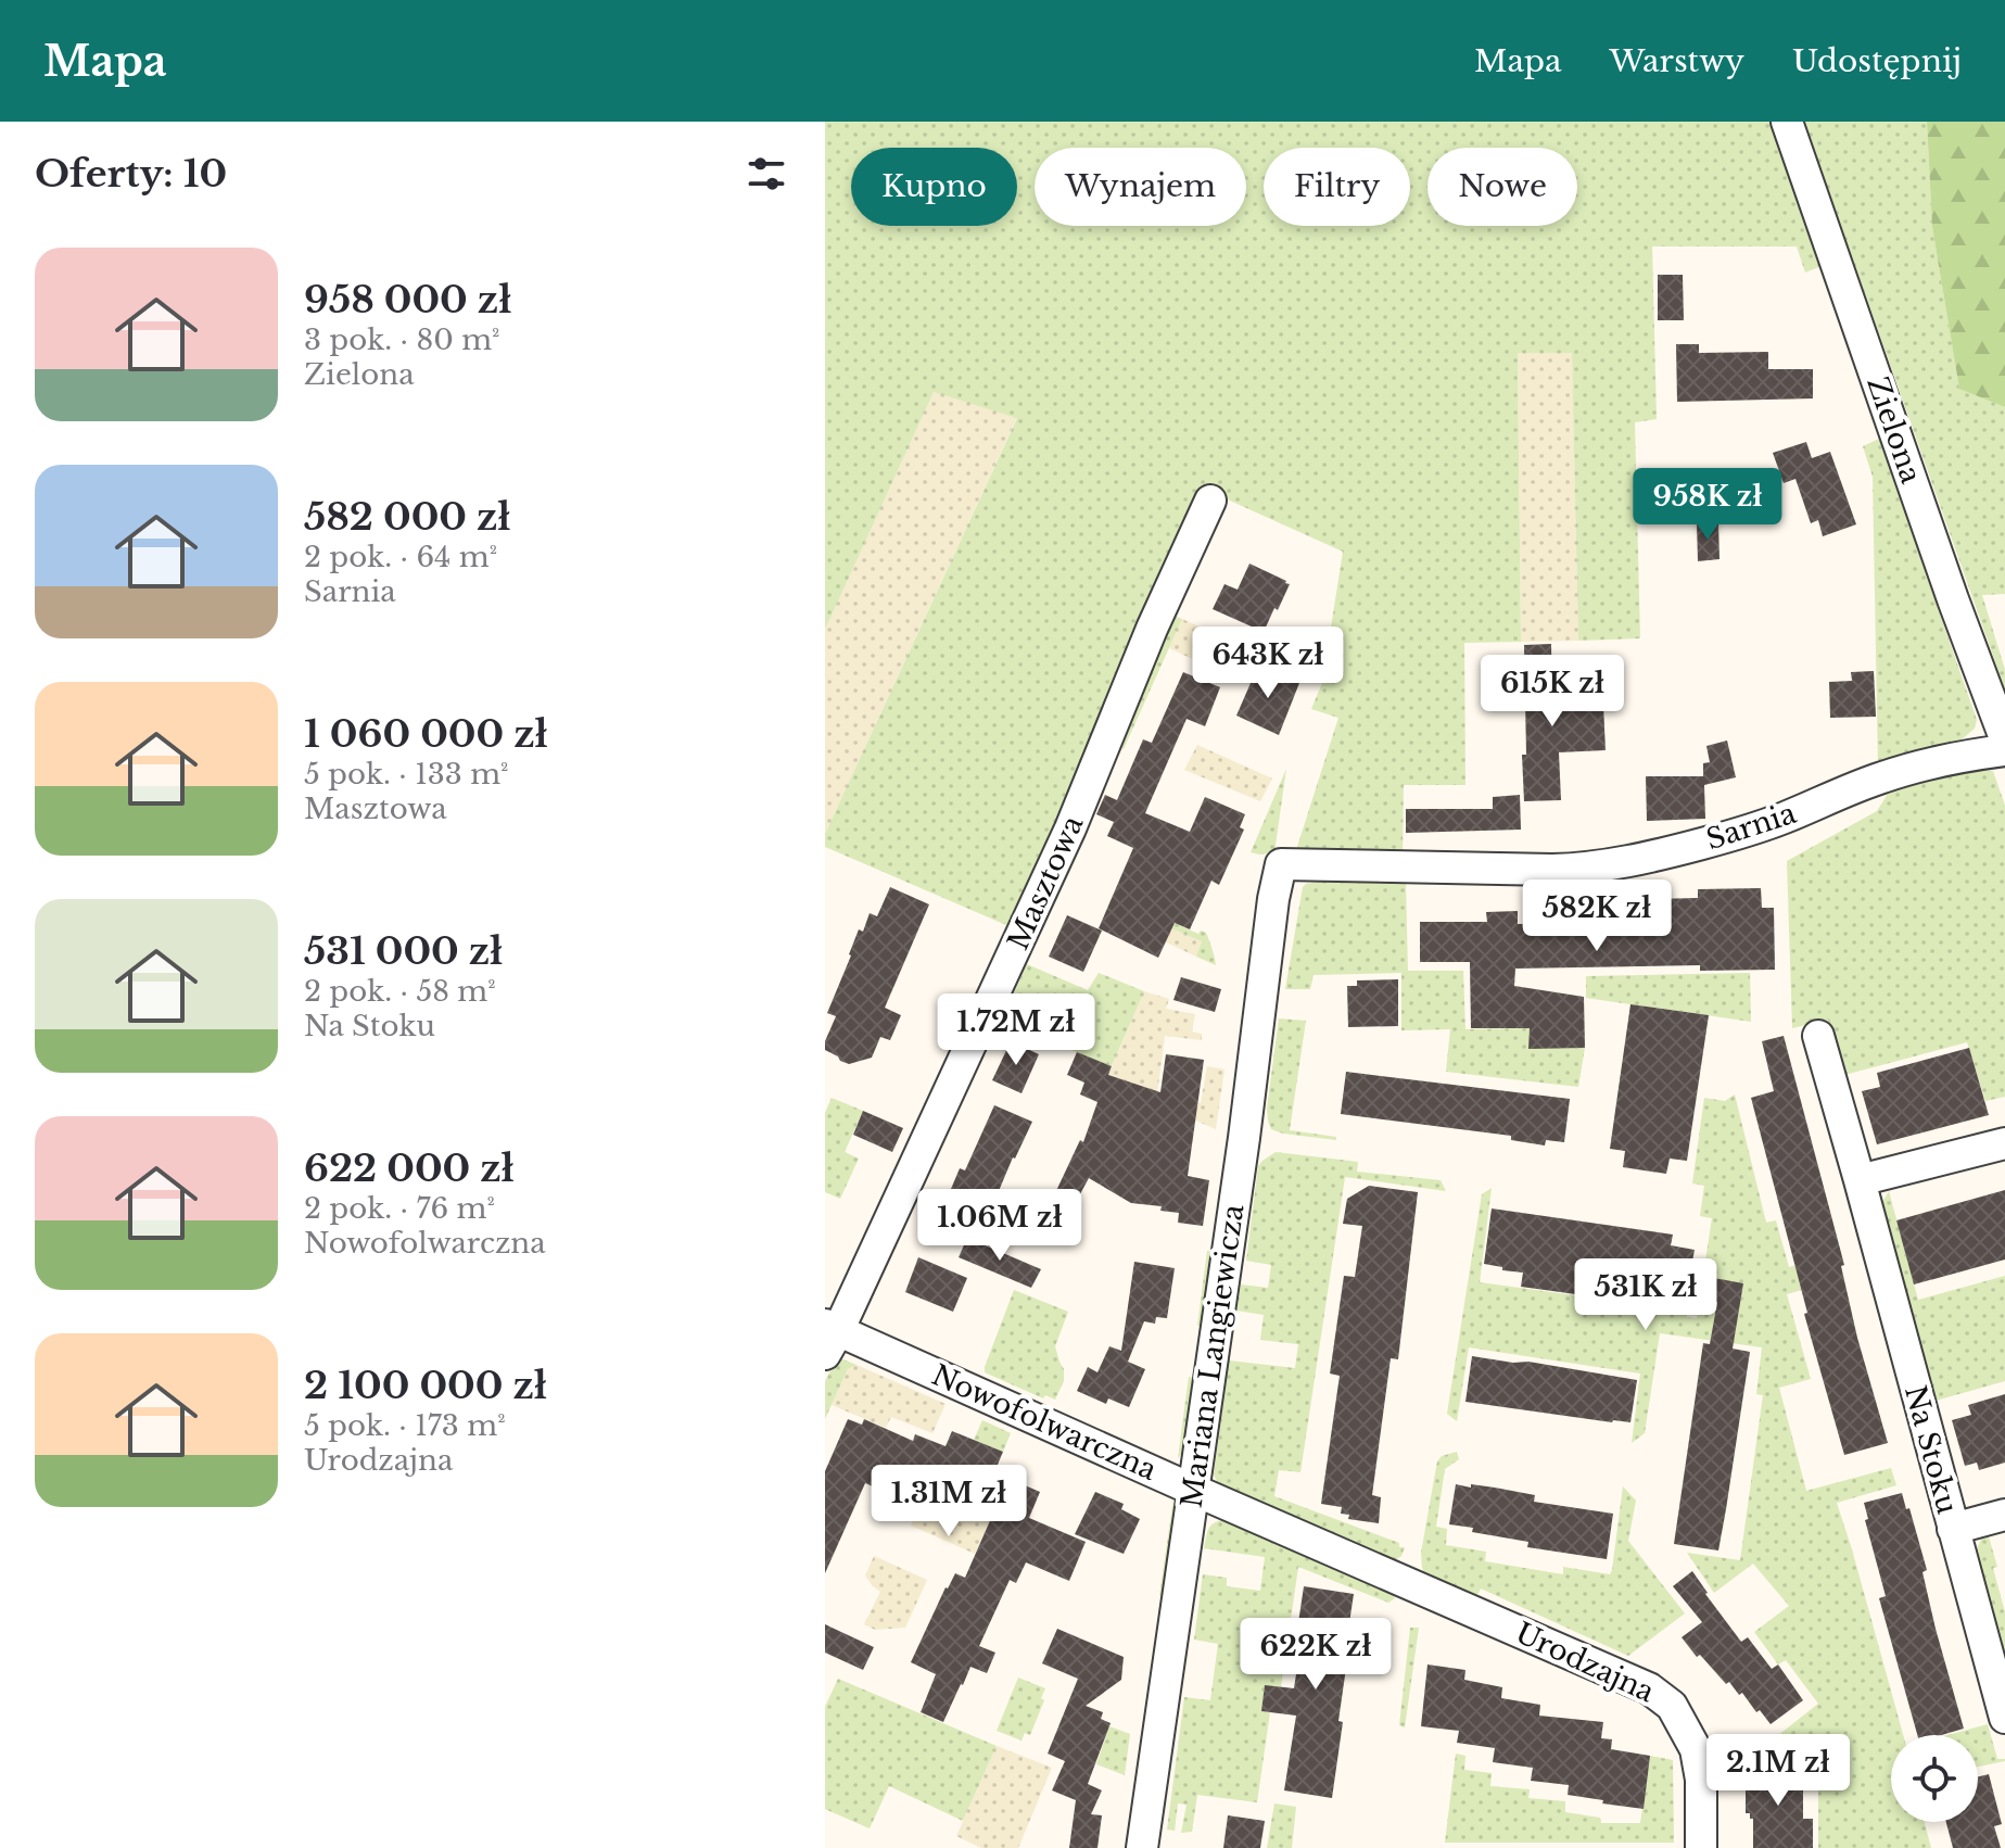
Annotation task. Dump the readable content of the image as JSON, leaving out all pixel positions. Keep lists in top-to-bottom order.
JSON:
{
  "streets": {
    "street": [
      "Zielona",
      "Sarnia",
      "Masztowa",
      "Mariana Langiewicza",
      "Nowofolwarczna",
      "Na Stoku",
      "Urodzajna"
    ]
  },
  "crossings": [
    ["Sarnia", "Mariana Langiewicza"],
    ["Masztowa", "Nowofolwarczna"],
    ["Mariana Langiewicza", "Nowofolwarczna"],
    ["Nowofolwarczna", "Urodzajna"]
  ],
  "page": {
    "header": "Mapa",
    "nav": ["Mapa", "Warstwy", "Udostępnij"],
    "heading": "Oferty: 10",
    "chip": [
      "Kupno",
      "Wynajem",
      "Filtry",
      "Nowe"
    ],
    "list": [
      {
        "name": "958 000 zł",
        "note": "3 pok. · 80 m² · Zielona"
      },
      {
        "name": "582 000 zł",
        "note": "2 pok. · 64 m² · Sarnia"
      },
      {
        "name": "1 060 000 zł",
        "note": "5 pok. · 133 m² · Masztowa"
      },
      {
        "name": "531 000 zł",
        "note": "2 pok. · 58 m² · Na Stoku"
      },
      {
        "name": "622 000 zł",
        "note": "2 pok. · 76 m² · Nowofolwarczna"
      },
      {
        "name": "2 100 000 zł",
        "note": "5 pok. · 173 m² · Urodzajna"
      }
    ],
    "price": [
      "958K zł",
      "643K zł",
      "615K zł",
      "582K zł",
      "1.72M zł",
      "1.06M zł",
      "531K zł",
      "1.31M zł",
      "622K zł",
      "2.1M zł"
    ]
  }
}
